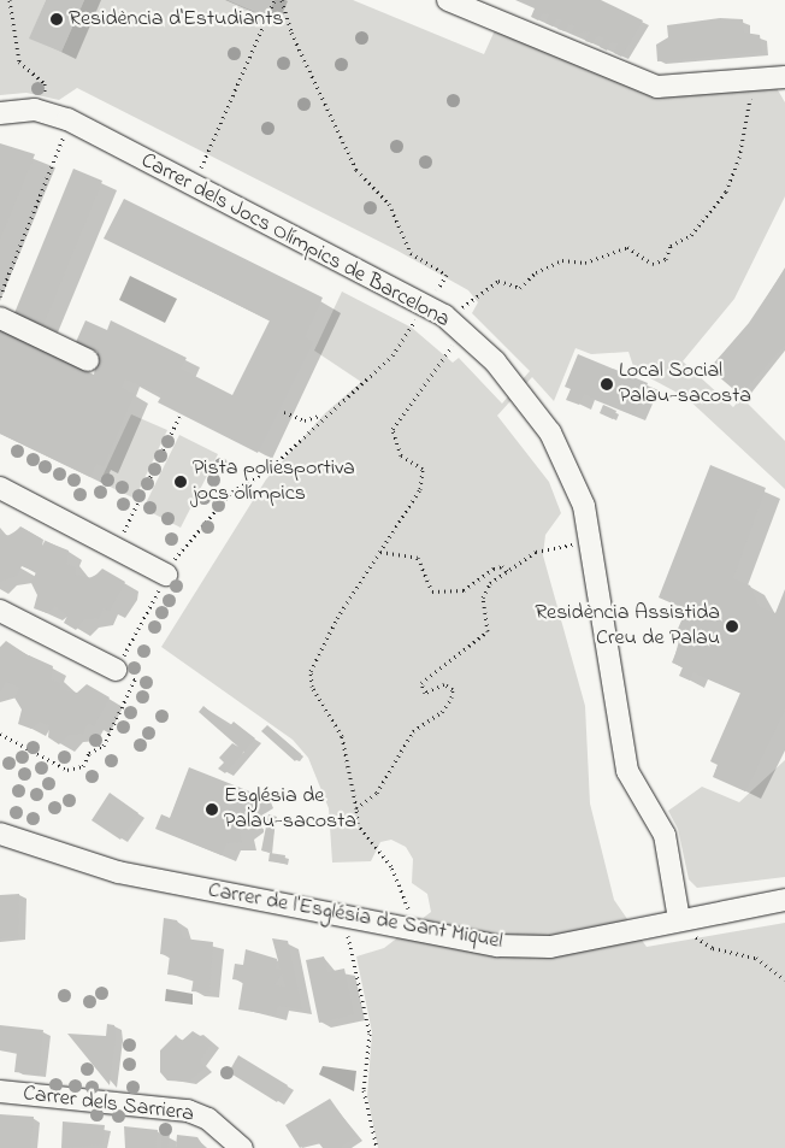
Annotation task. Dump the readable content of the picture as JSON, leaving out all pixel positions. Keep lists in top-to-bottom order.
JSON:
{
  "streets": {
    "street": ["Carrer dels Jocs Olímpics de Barcelona", "Carrer de l'Església de Sant Miquel", "Carrer dels Sarriera"]
  },
  "crossings": [
    ["Carrer dels Jocs Olímpics de Barcelona", "Carrer de l'Església de Sant Miquel"]
  ],
  "places": [
    "Residència d'Estudiants",
    "Local Social Palau-sacosta",
    "Pista poliesportiva jocs olímpics",
    "Residència Assistida Creu de Palau",
    "Església de Palau-sacosta"
  ]
}
